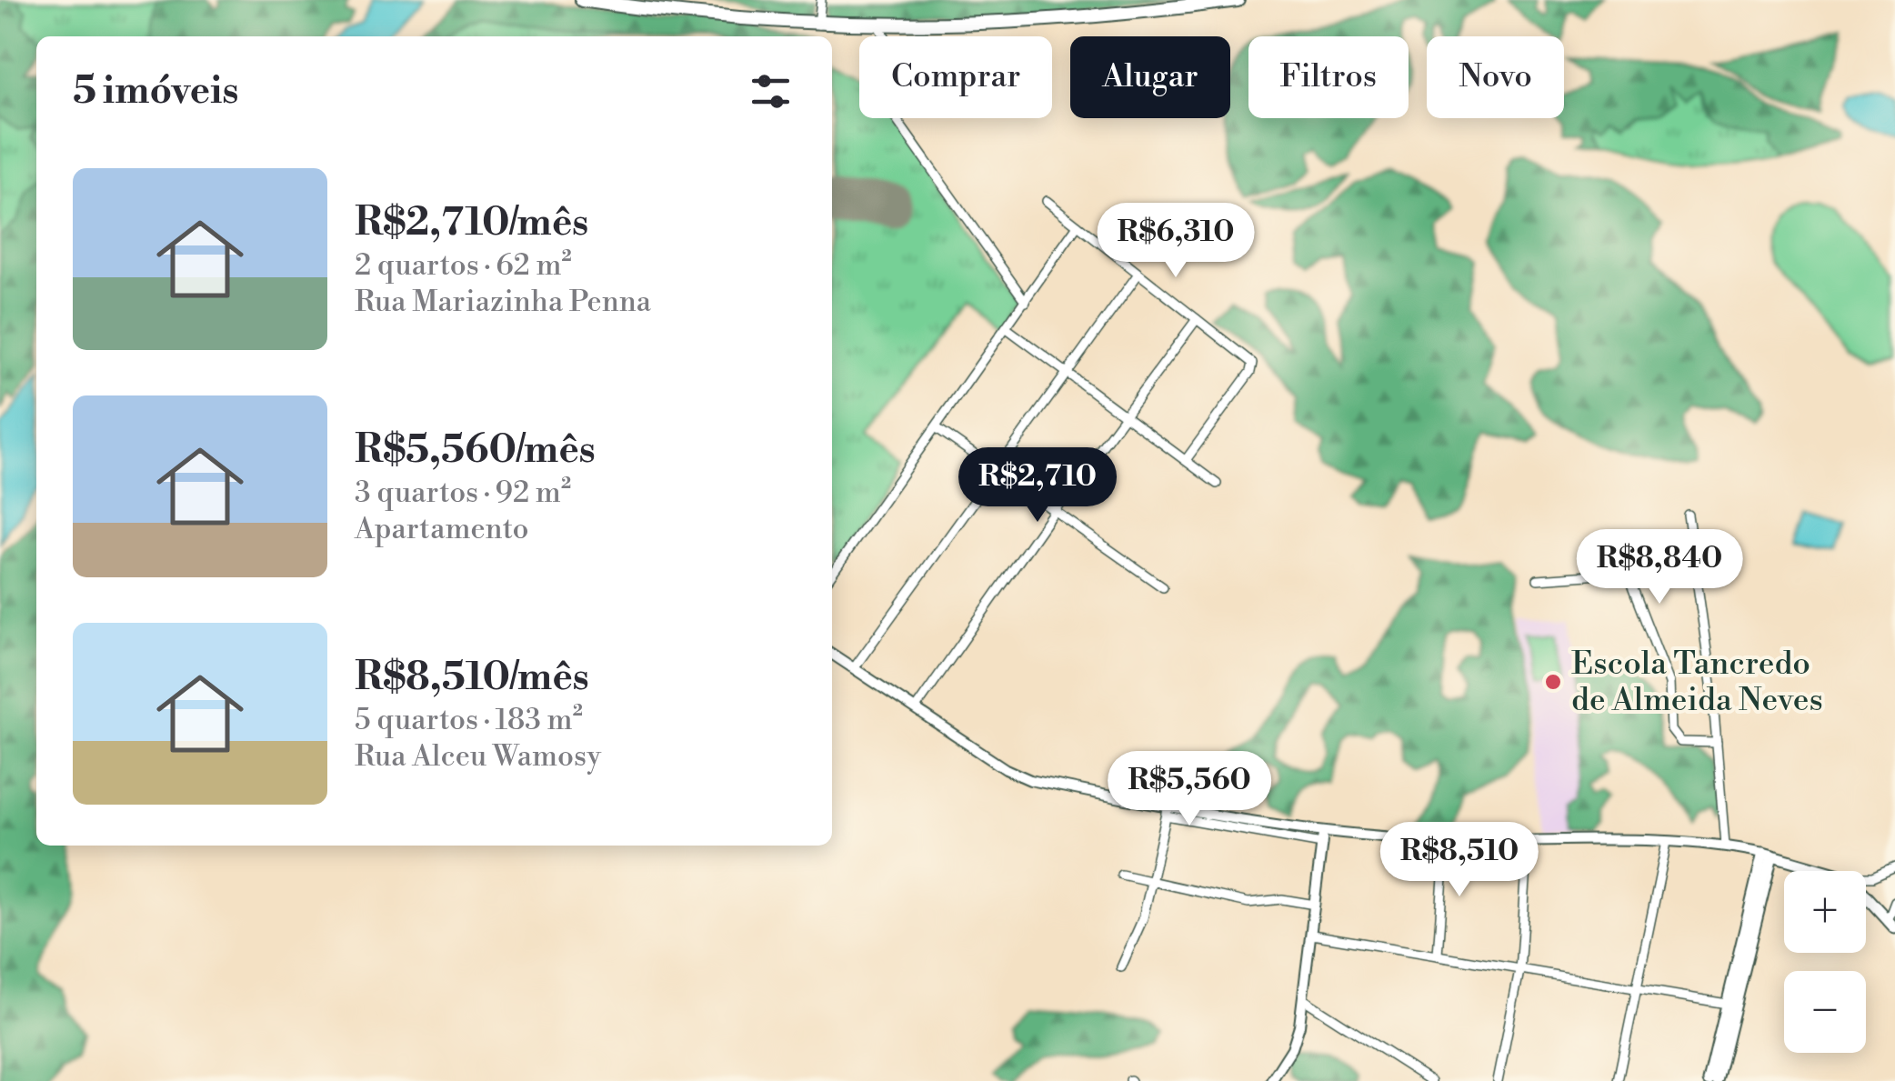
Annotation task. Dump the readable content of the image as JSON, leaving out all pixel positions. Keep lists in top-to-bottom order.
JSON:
{
  "places": ["Escola Tancredo de Almeida Neves"],
  "page": {
    "chip": [
      "Comprar",
      "Alugar",
      "Filtros",
      "Novo"
    ],
    "heading": "5 imóveis",
    "list": [
      {
        "name": "R$2,710/mês",
        "note": "2 quartos · 62 m² · Rua Mariazinha Penna"
      },
      {
        "name": "R$5,560/mês",
        "note": "3 quartos · 92 m² · Apartamento"
      },
      {
        "name": "R$8,510/mês",
        "note": "5 quartos · 183 m² · Rua Alceu Wamosy"
      }
    ],
    "price": [
      "R$6,310",
      "R$2,710",
      "R$8,840",
      "R$5,560",
      "R$8,510"
    ],
    "map_buttons": ["+", "−"]
  }
}
